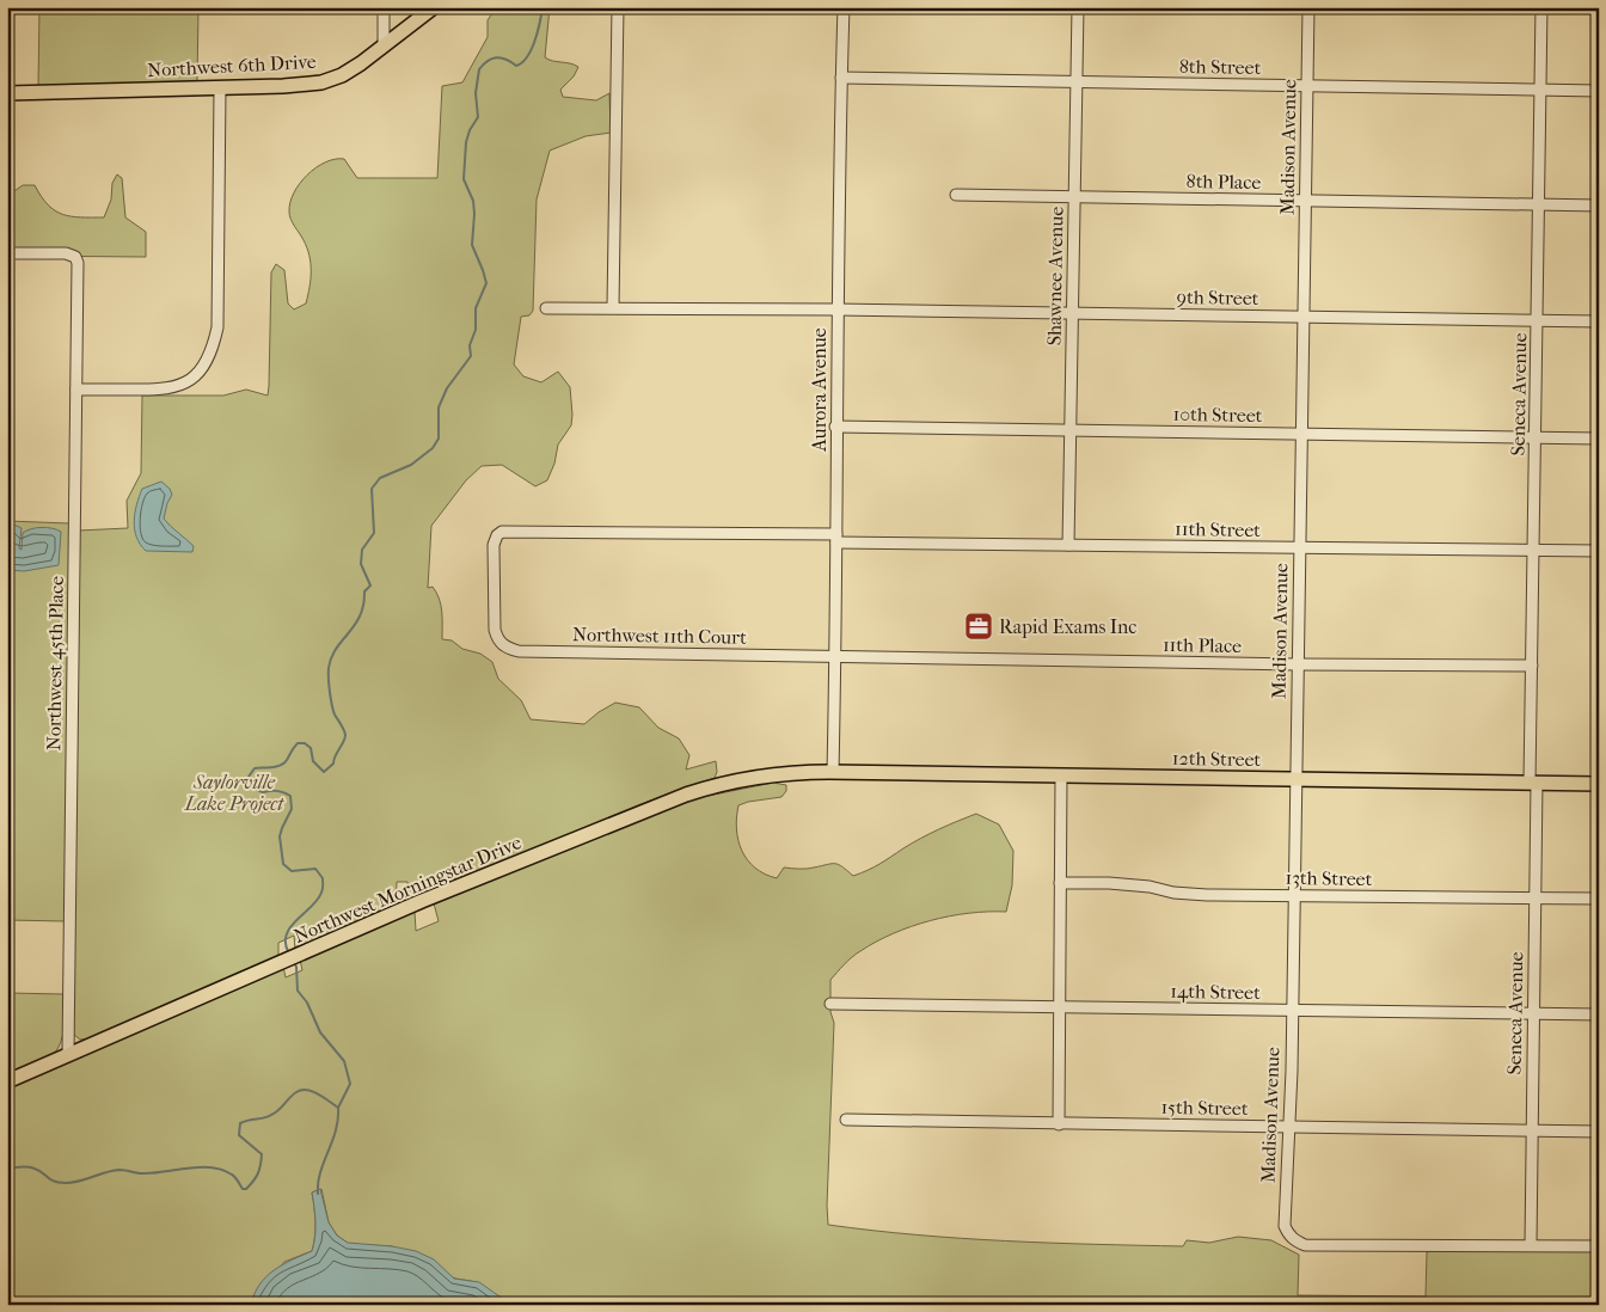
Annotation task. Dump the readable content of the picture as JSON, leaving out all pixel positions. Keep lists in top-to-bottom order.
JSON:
{
  "streets": {
    "main road": ["Northwest 6th Drive", "12th Street", "Northwest Morningstar Drive"],
    "street": [
      "8th Street",
      "Madison Avenue",
      "8th Place",
      "Shawnee Avenue",
      "9th Street",
      "Aurora Avenue",
      "Seneca Avenue",
      "10th Street",
      "11th Street",
      "Northwest 11th Court",
      "11th Place",
      "Northwest 45th Place",
      "13th Street",
      "14th Street",
      "15th Street"
    ]
  },
  "crossings": [
    ["8th Street", "Madison Avenue"],
    ["8th Street", "Shawnee Avenue"],
    ["8th Street", "Aurora Avenue"],
    ["8th Street", "Seneca Avenue"],
    ["Madison Avenue", "8th Place"],
    ["Madison Avenue", "9th Street"],
    ["Madison Avenue", "Seneca Avenue"],
    ["Madison Avenue", "10th Street"],
    ["Madison Avenue", "11th Street"],
    ["Madison Avenue", "11th Place"],
    ["Madison Avenue", "12th Street"],
    ["Madison Avenue", "13th Street"],
    ["Madison Avenue", "14th Street"],
    ["Madison Avenue", "15th Street"],
    ["8th Place", "Shawnee Avenue"],
    ["8th Place", "Seneca Avenue"],
    ["Shawnee Avenue", "9th Street"],
    ["Shawnee Avenue", "10th Street"],
    ["Shawnee Avenue", "11th Street"],
    ["9th Street", "Aurora Avenue"],
    ["9th Street", "Seneca Avenue"],
    ["Aurora Avenue", "10th Street"],
    ["Aurora Avenue", "11th Street"],
    ["Aurora Avenue", "Northwest 11th Court"],
    ["Aurora Avenue", "11th Place"],
    ["Aurora Avenue", "12th Street"],
    ["Aurora Avenue", "Northwest Morningstar Drive"],
    ["Seneca Avenue", "10th Street"],
    ["Seneca Avenue", "11th Street"],
    ["Seneca Avenue", "11th Place"],
    ["Seneca Avenue", "12th Street"],
    ["Seneca Avenue", "13th Street"],
    ["Seneca Avenue", "14th Street"],
    ["Seneca Avenue", "15th Street"],
    ["11th Street", "Northwest 11th Court"],
    ["Northwest 11th Court", "11th Place"],
    ["Northwest 45th Place", "Northwest Morningstar Drive"],
    ["12th Street", "Northwest Morningstar Drive"]
  ],
  "parks": ["Saylorville Lake Project"],
  "places": {
    "office": ["Rapid Exams Inc"]
  }
}
